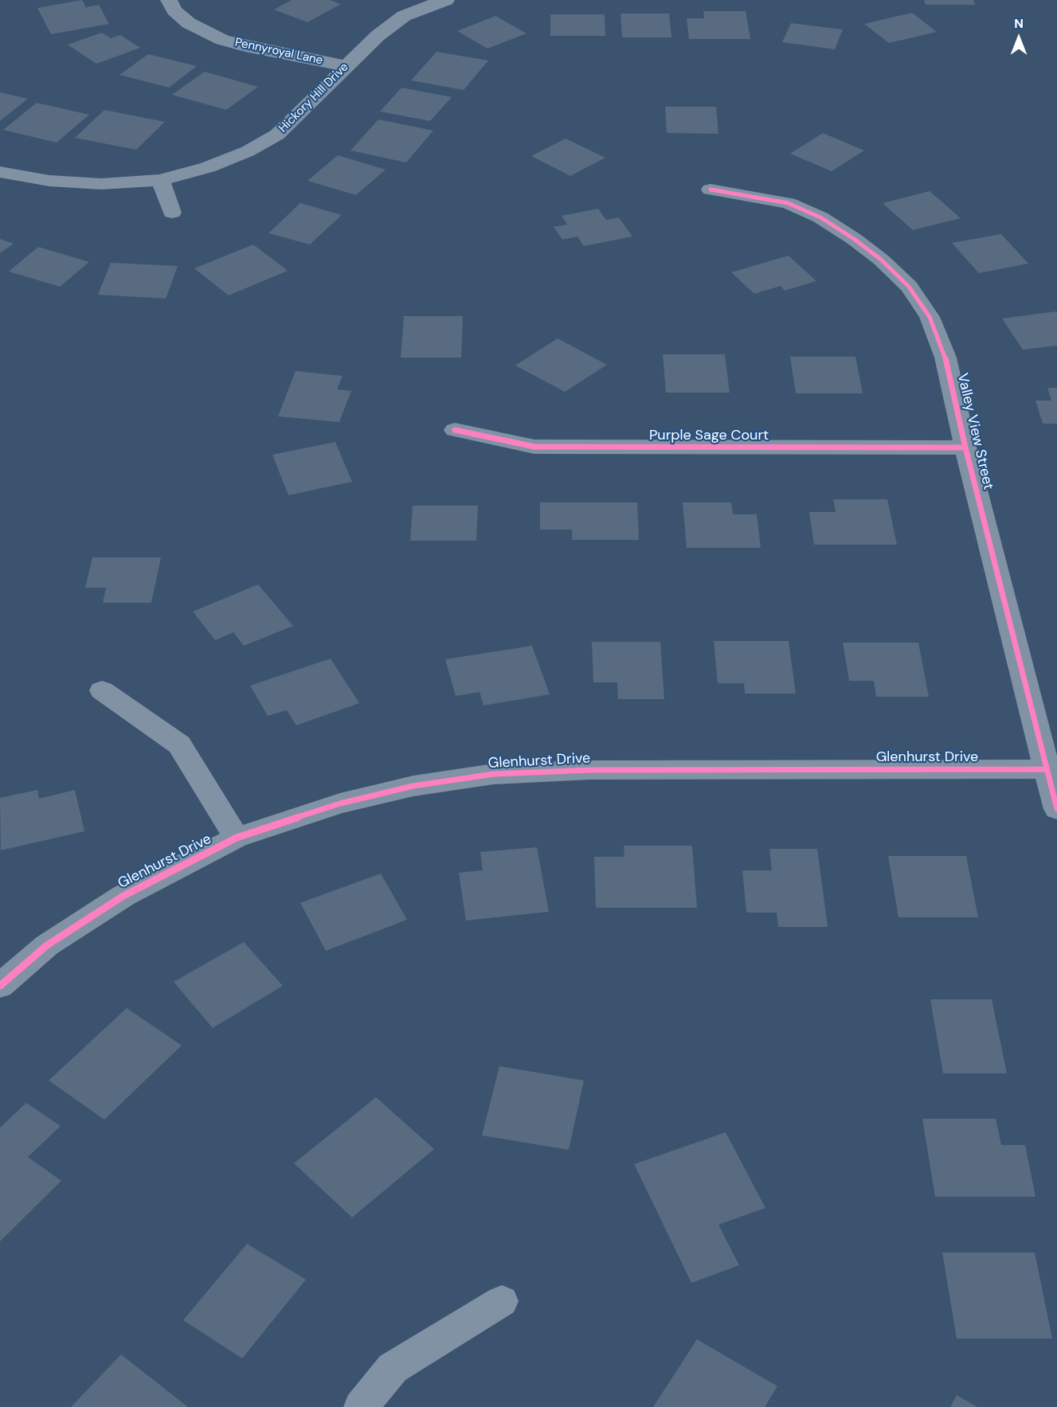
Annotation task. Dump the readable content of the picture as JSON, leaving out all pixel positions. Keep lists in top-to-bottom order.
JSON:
{
  "streets": {
    "street": [
      "Pennyroyal Lane",
      "Hickory Hill Drive",
      "Valley View Street",
      "Purple Sage Court",
      "Glenhurst Drive"
    ]
  },
  "crossings": [
    ["Pennyroyal Lane", "Hickory Hill Drive"],
    ["Valley View Street", "Purple Sage Court"],
    ["Valley View Street", "Glenhurst Drive"]
  ],
  "north": "top"
}
